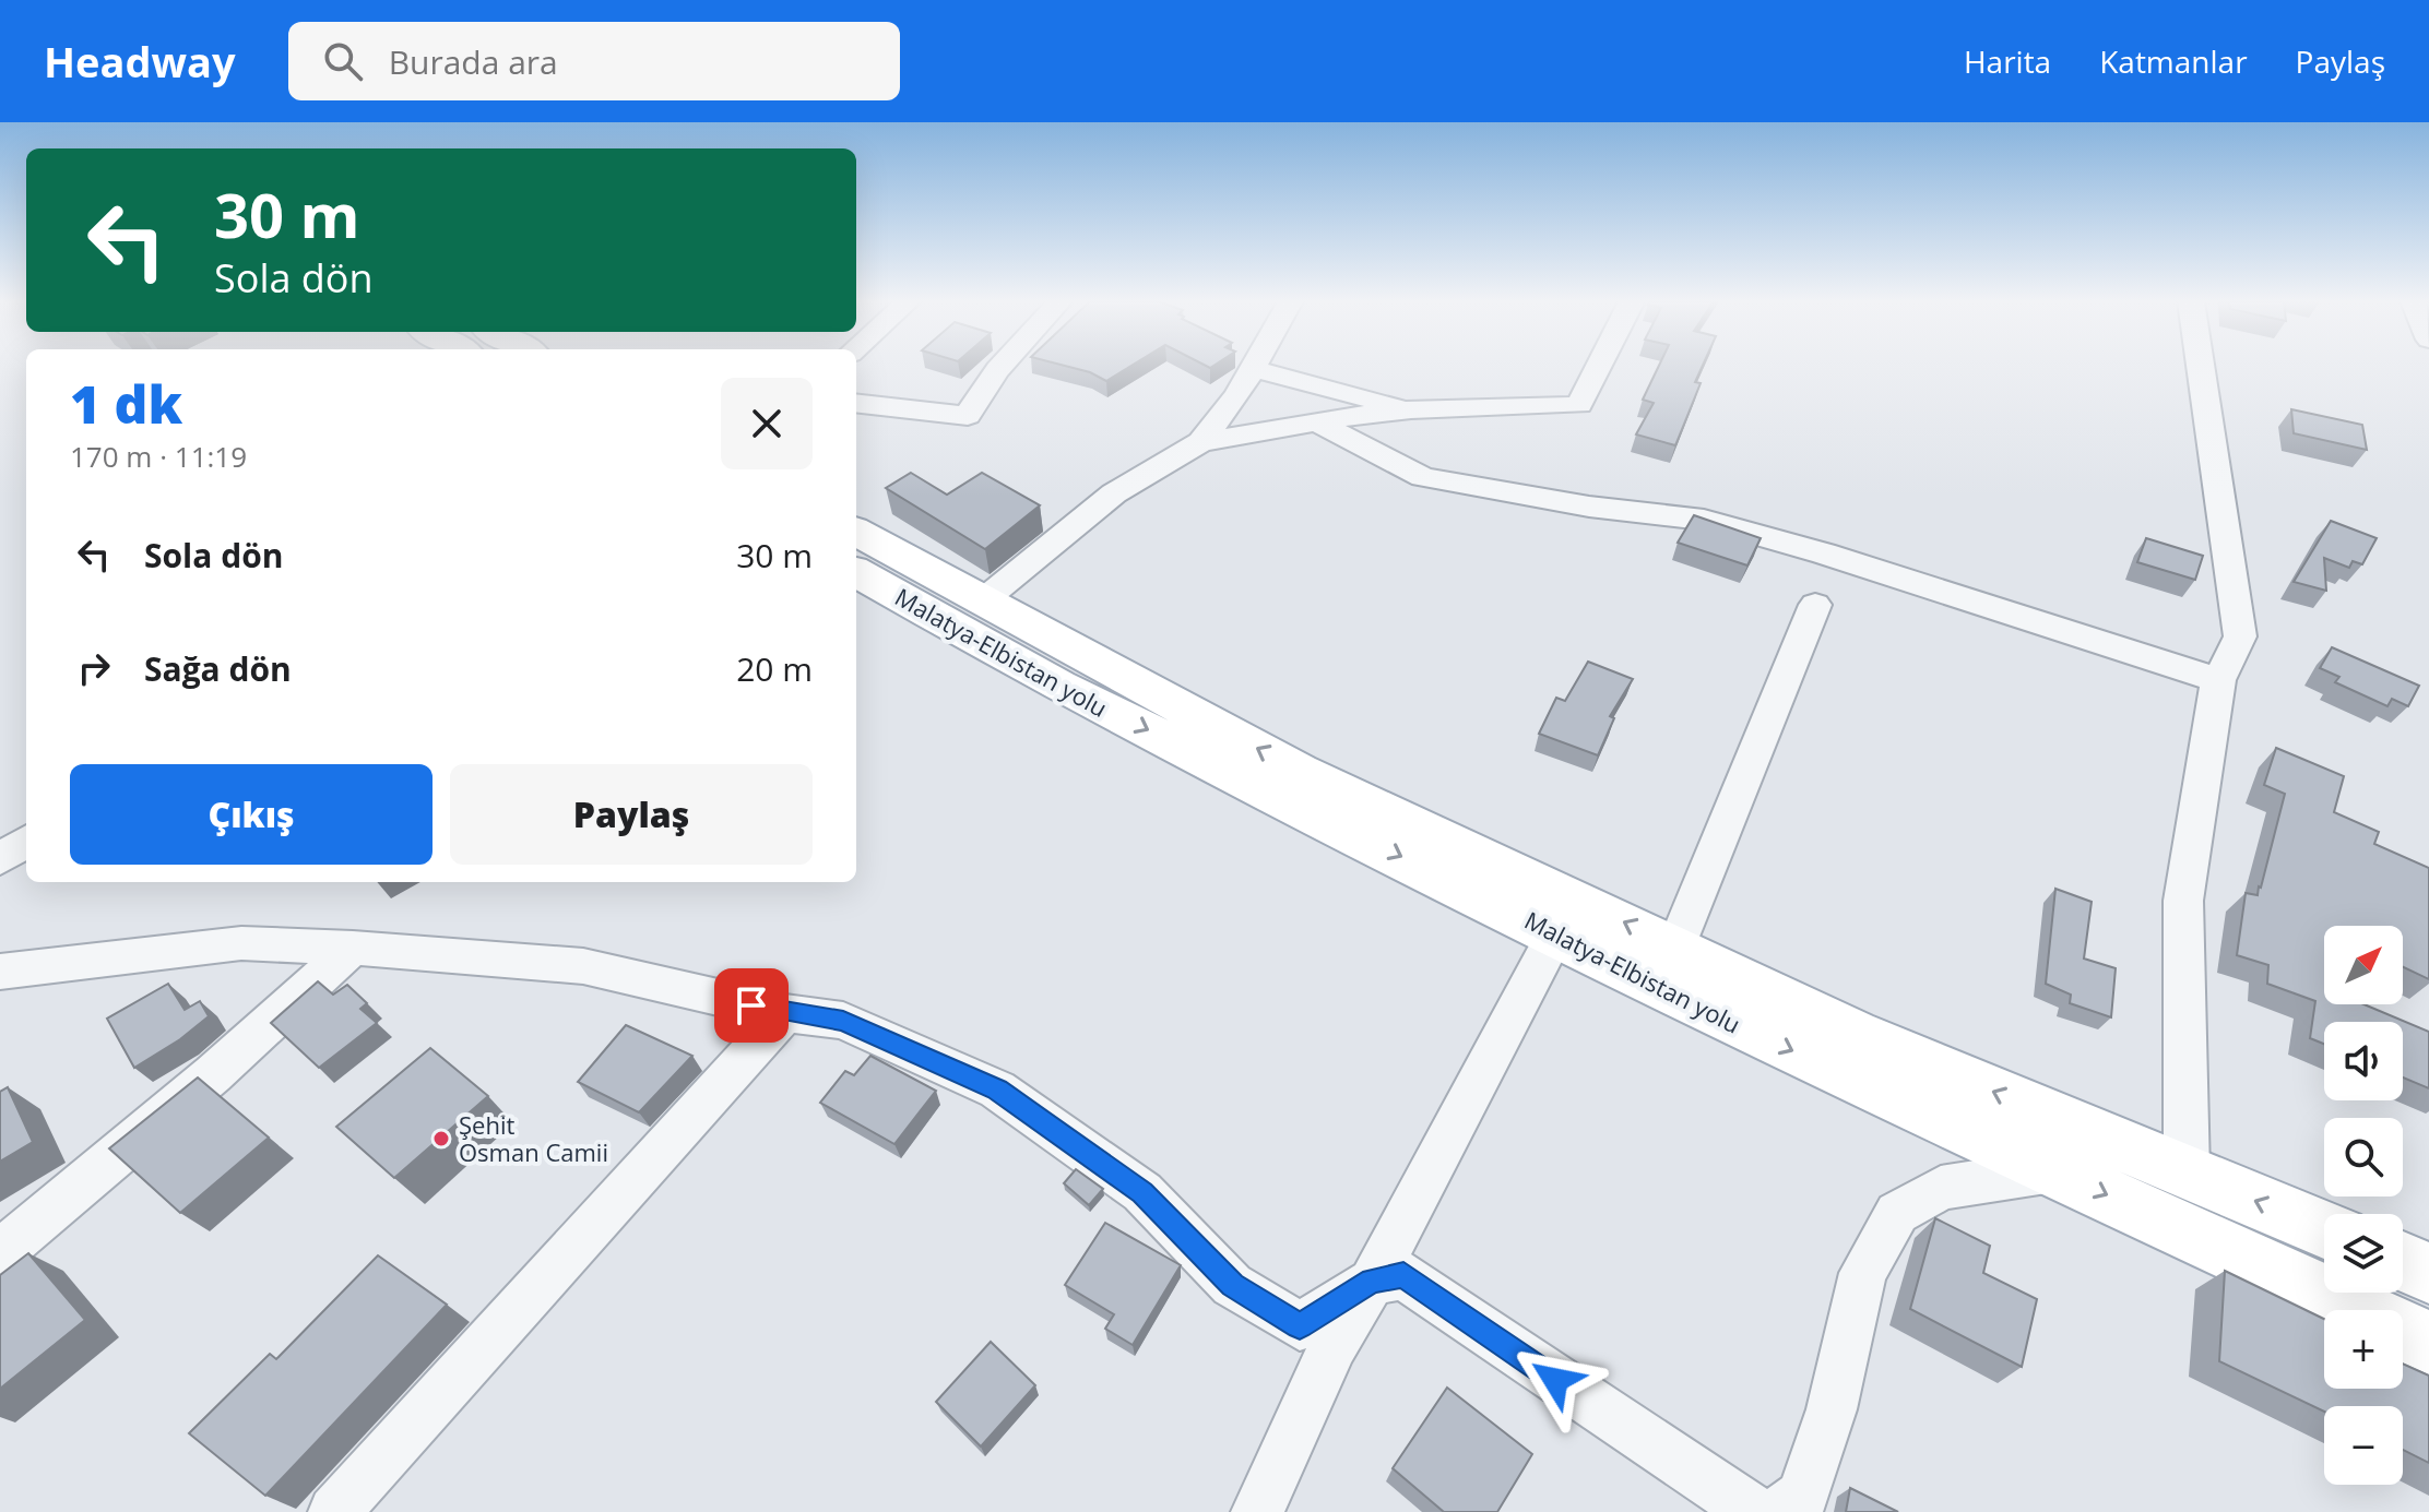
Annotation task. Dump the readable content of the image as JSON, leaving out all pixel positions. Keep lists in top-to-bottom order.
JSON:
{
  "streets": {
    "main road": ["Malatya-Elbistan yolu"]
  },
  "places": ["Şehit Osman Camii"],
  "north": "top right",
  "page": {
    "header": "Headway",
    "search": "Burada ara",
    "nav": ["Harita", "Katmanlar", "Paylaş"],
    "turn": ["30 m", "Sola dön"],
    "heading": ["1 dk", "170 m · 11:19"],
    "list": [
      {
        "name": "Sola dön",
        "value": "30 m"
      },
      {
        "name": "Sağa dön",
        "value": "20 m"
      }
    ],
    "buttons": ["Çıkış", "Paylaş"],
    "map_buttons": ["+", "−"]
  }
}
